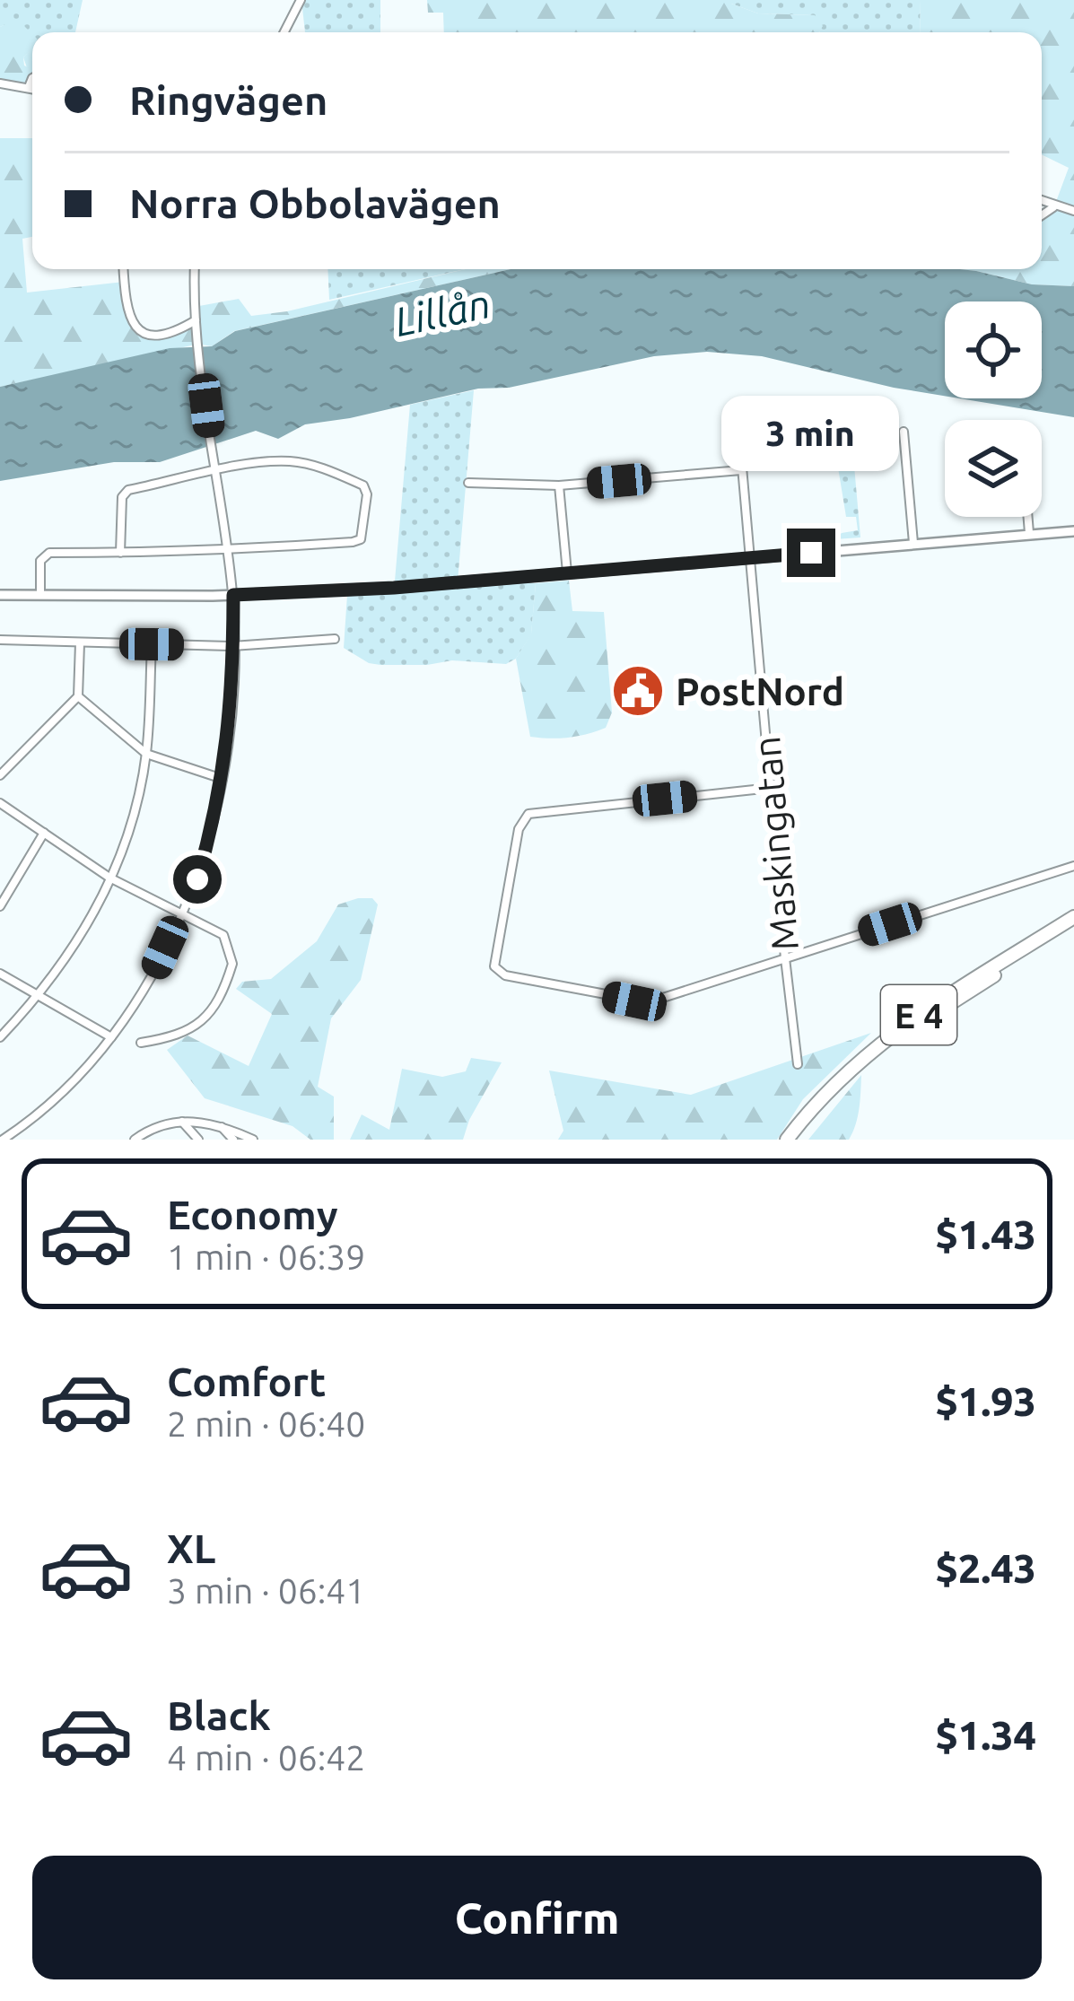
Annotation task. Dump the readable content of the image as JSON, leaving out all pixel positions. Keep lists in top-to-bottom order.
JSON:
{
  "streets": {
    "highway": ["E 4"],
    "street": ["Maskingatan"]
  },
  "water": ["Lillån"],
  "places": {
    "public building": ["PostNord"]
  },
  "page": {
    "banner": ["Ringvägen", "Norra Obbolavägen"],
    "bubble": "3 min",
    "list": [
      {
        "name": "Economy",
        "note": "1 min · 06:39",
        "value": "$1.43"
      },
      {
        "name": "Comfort",
        "note": "2 min · 06:40",
        "value": "$1.93"
      },
      {
        "name": "XL",
        "note": "3 min · 06:41",
        "value": "$2.43"
      },
      {
        "name": "Black",
        "note": "4 min · 06:42",
        "value": "$1.34"
      }
    ],
    "buttons": "Confirm"
  }
}
